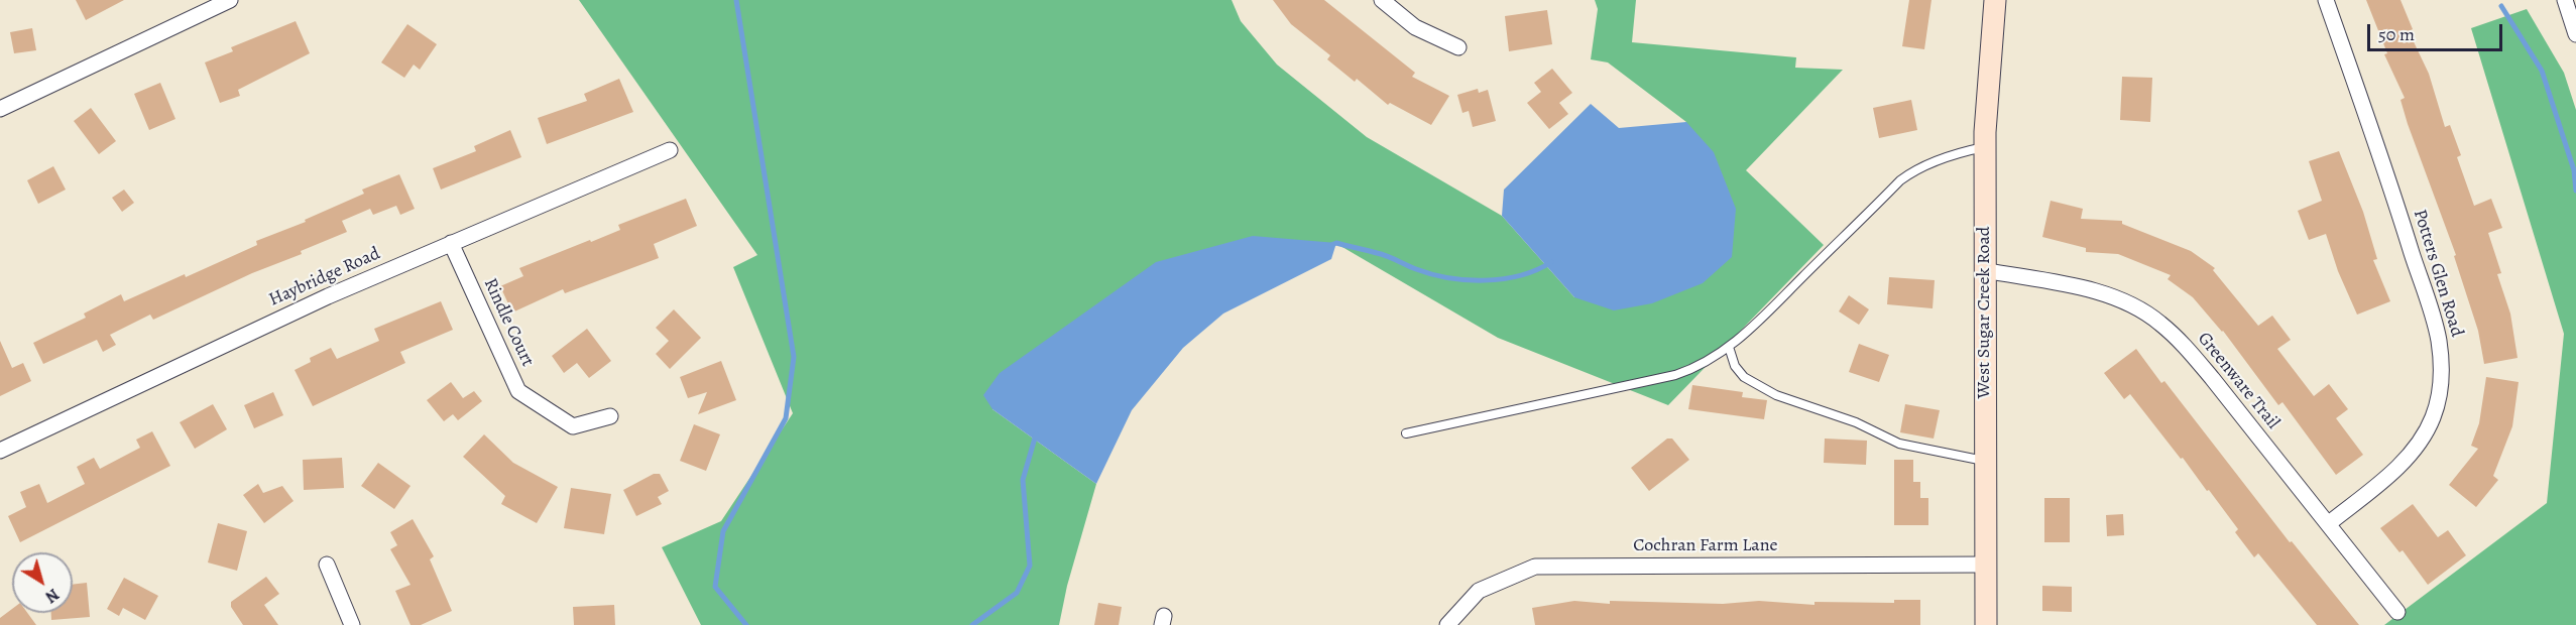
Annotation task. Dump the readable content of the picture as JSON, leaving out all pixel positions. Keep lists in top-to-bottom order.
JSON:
{
  "streets": {
    "main road": ["West Sugar Creek Road"],
    "street": [
      "Potters Glen Road",
      "Haybridge Road",
      "Rindle Court",
      "Greenware Trail",
      "Cochran Farm Lane"
    ]
  },
  "crossings": [
    ["Potters Glen Road", "Greenware Trail"],
    ["Haybridge Road", "Rindle Court"],
    ["West Sugar Creek Road", "Greenware Trail"],
    ["West Sugar Creek Road", "Cochran Farm Lane"]
  ],
  "scale_bar": "50 m",
  "north": "bottom right"
}
